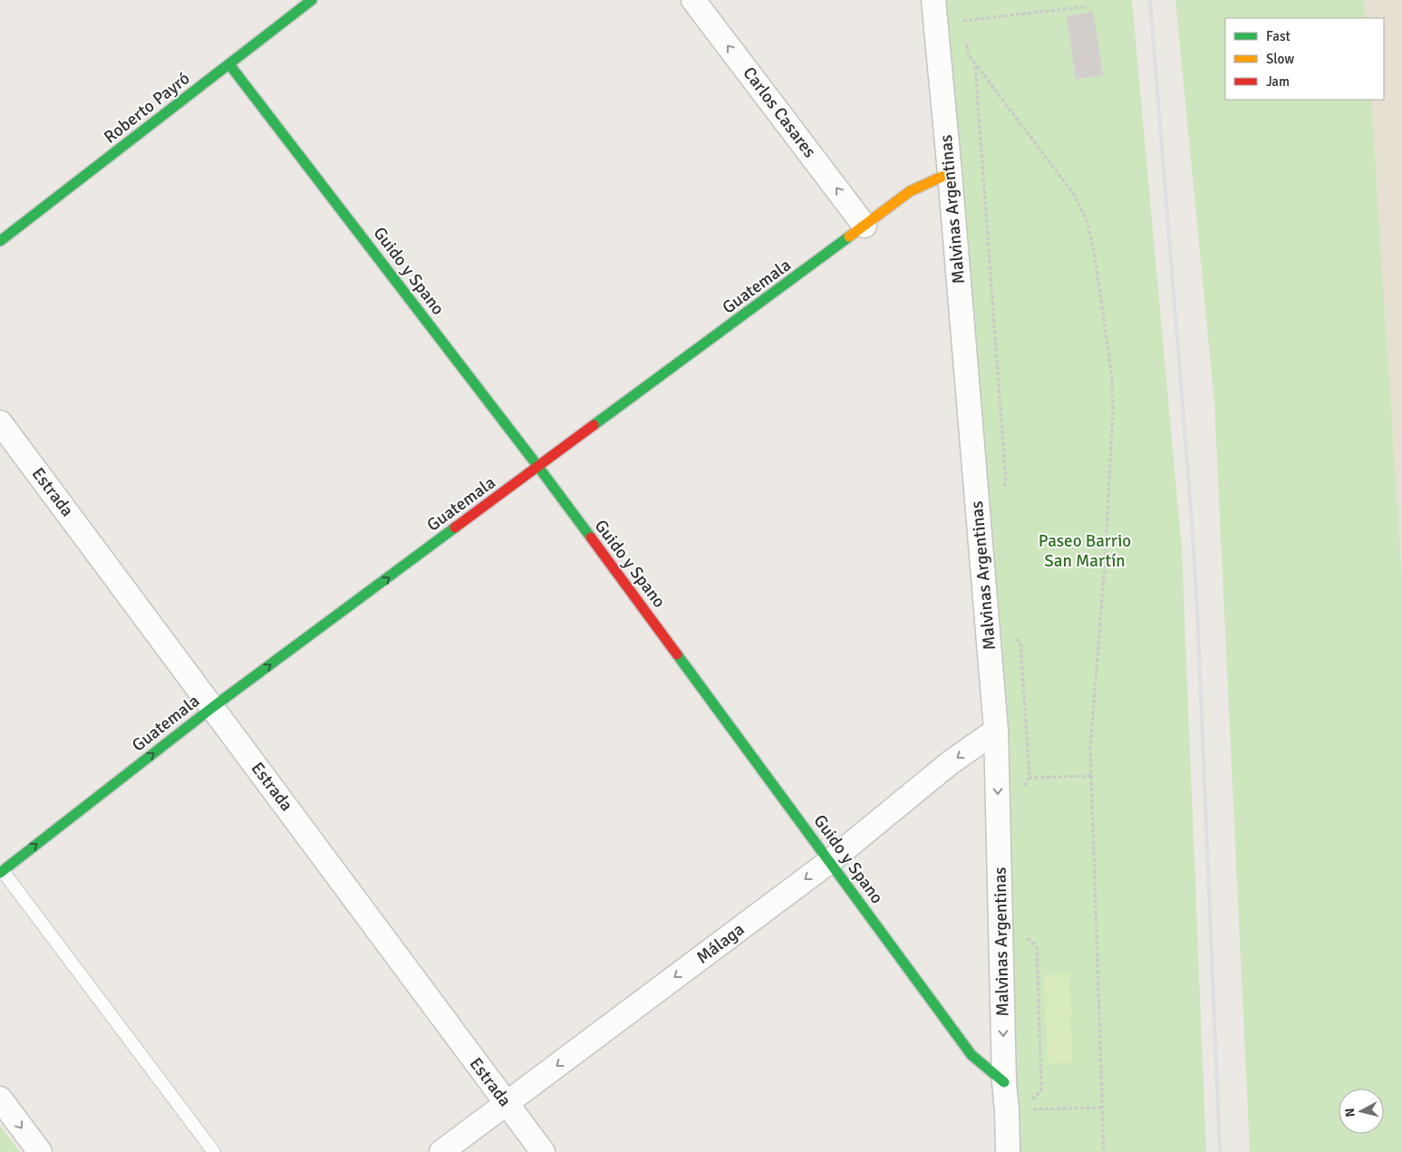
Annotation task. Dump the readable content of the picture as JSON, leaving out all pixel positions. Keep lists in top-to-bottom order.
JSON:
{
  "streets": {
    "street": [
      "Roberto Payró",
      "Carlos Casares",
      "Malvinas Argentinas",
      "Guido y Spano",
      "Guatemala",
      "Estrada",
      "Málaga"
    ]
  },
  "crossings": [
    ["Roberto Payró", "Guido y Spano"],
    ["Carlos Casares", "Guatemala"],
    ["Malvinas Argentinas", "Guido y Spano"],
    ["Malvinas Argentinas", "Guatemala"],
    ["Malvinas Argentinas", "Málaga"],
    ["Guido y Spano", "Guatemala"],
    ["Guido y Spano", "Málaga"],
    ["Guatemala", "Estrada"],
    ["Estrada", "Málaga"]
  ],
  "one_way": ["Carlos Casares", "Guatemala", "Málaga"],
  "parks": ["Paseo Barrio San Martín"],
  "legend": ["Fast", "Slow", "Jam"],
  "north": "left"
}
